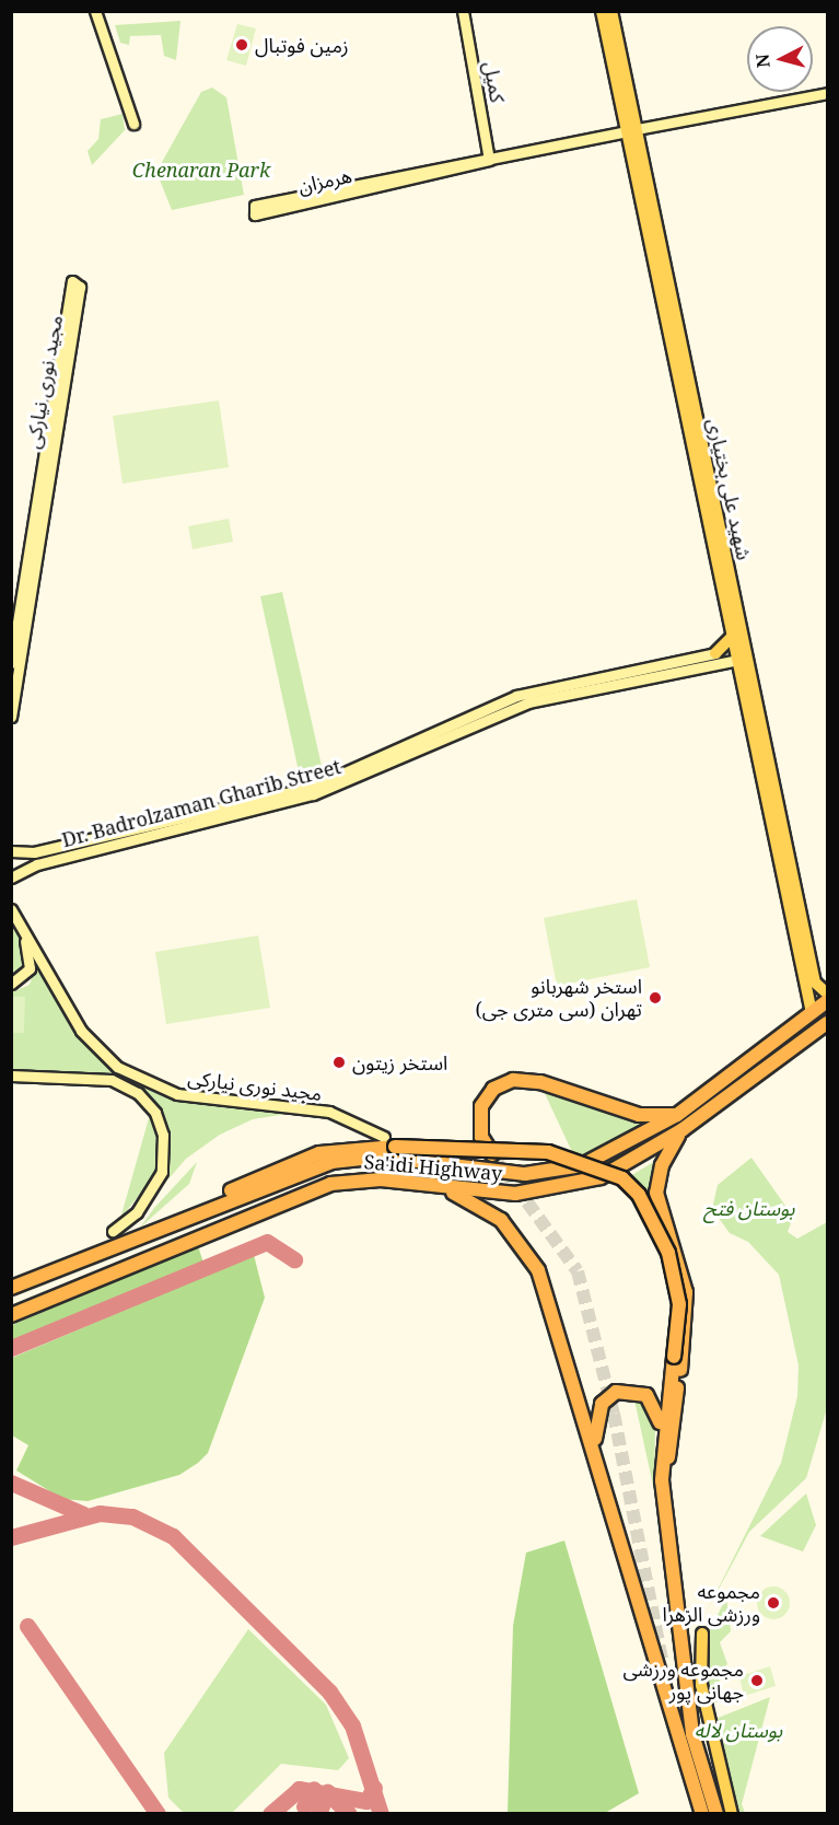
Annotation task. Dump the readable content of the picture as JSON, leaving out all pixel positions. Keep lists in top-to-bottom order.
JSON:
{
  "streets": {
    "highway": ["Sa'idi Highway"],
    "main road": [
      "کمیل",
      "هرمزان",
      "مجید نوری نیارکی",
      "شهید علی بختیاری",
      "Dr. Badrolzaman Gharib Street"
    ]
  },
  "crossings": [
    ["کمیل", "هرمزان"],
    ["هرمزان", "شهید علی بختیاری"],
    ["شهید علی بختیاری", "Dr. Badrolzaman Gharib Street"],
    ["شهید علی بختیاری", "Sa'idi Highway"]
  ],
  "parks": ["Chenaran Park", "بوستان فتح", "بوستان لاله"],
  "places": [
    "زمین فوتبال",
    "استخر شهربانو تهران (سی متری جی)",
    "استخر زیتون",
    "مجموعه ورزشی الزهرا",
    "مجموعه ورزشی جهانی پور"
  ],
  "north": "left"
}
